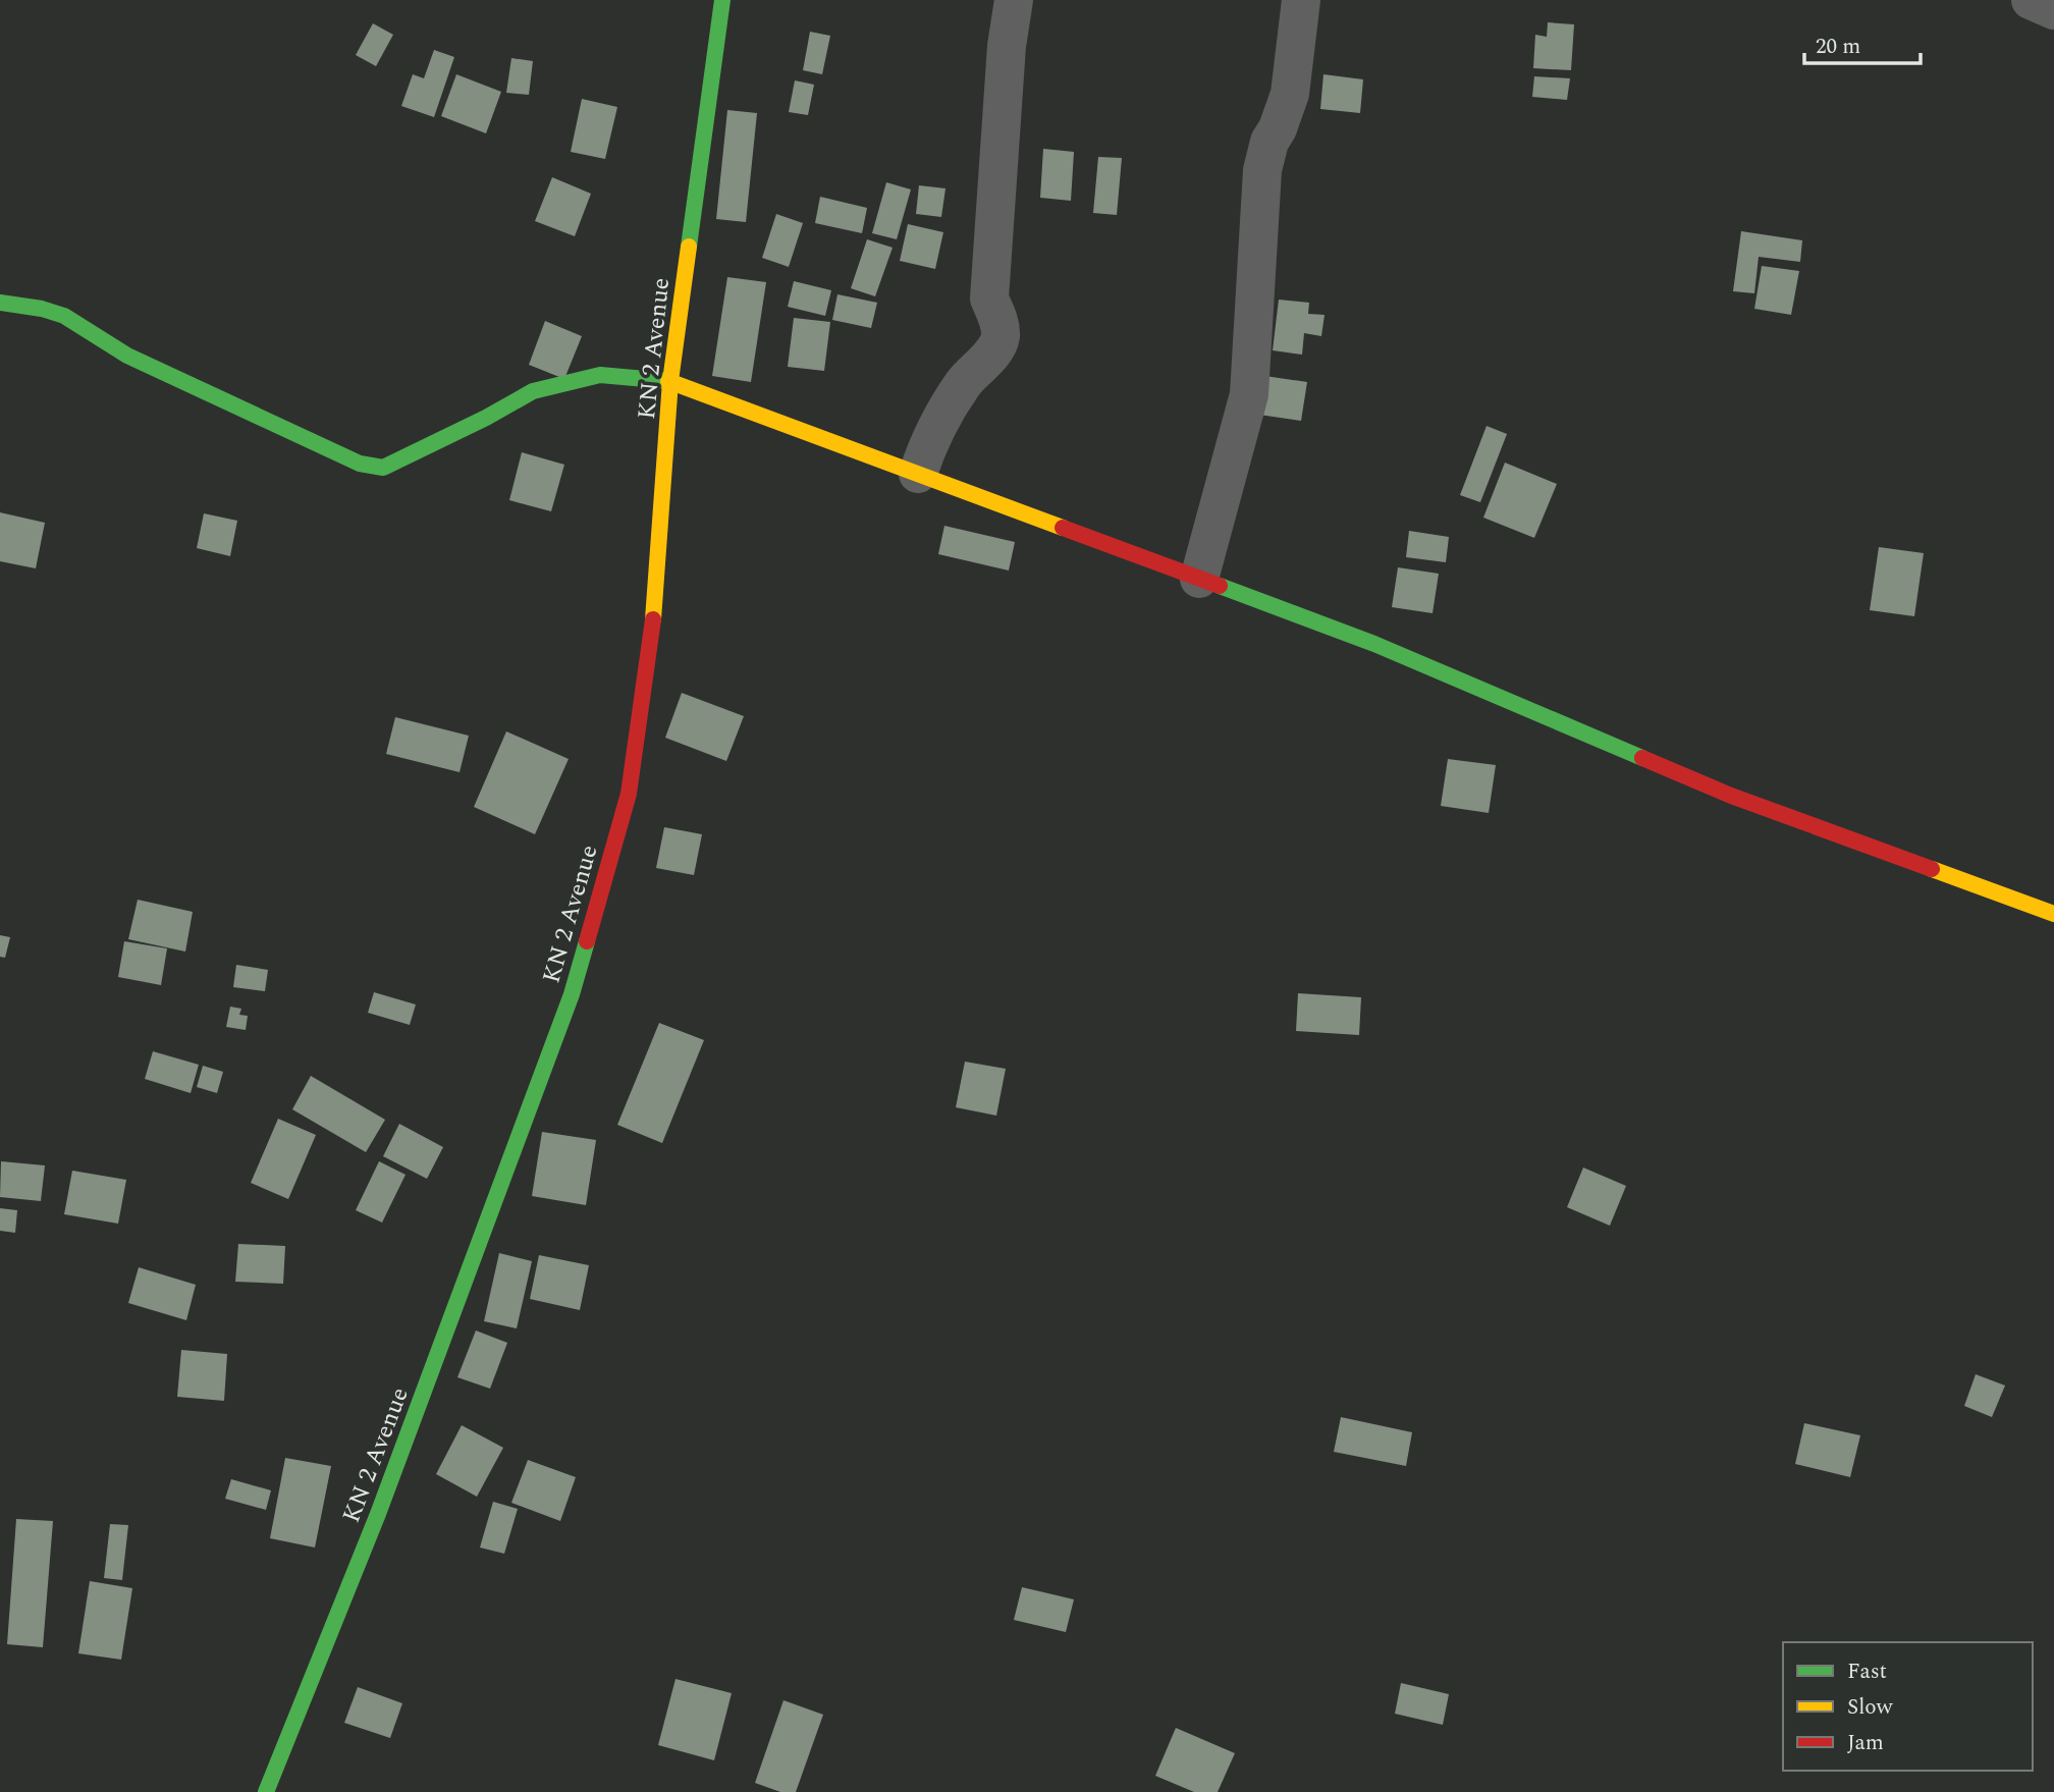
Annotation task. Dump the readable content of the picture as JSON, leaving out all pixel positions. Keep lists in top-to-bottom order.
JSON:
{
  "streets": {
    "street": ["KN 2 Avenue"]
  },
  "legend": ["Fast", "Slow", "Jam"],
  "scale_bar": "20 m"
}
